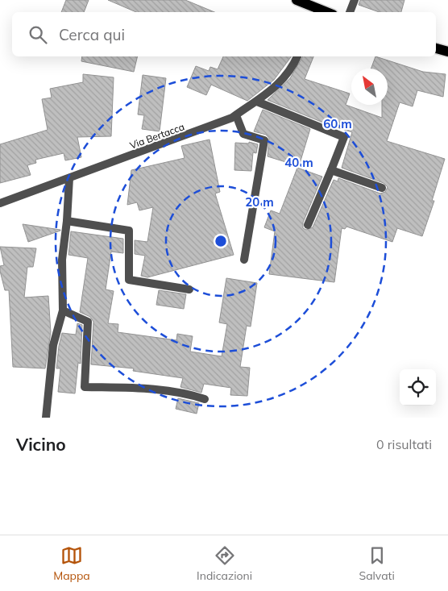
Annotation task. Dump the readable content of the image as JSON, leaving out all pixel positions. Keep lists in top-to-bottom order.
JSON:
{
  "streets": {
    "street": ["Via Bertacca"]
  },
  "north": "top left",
  "page": {
    "search": "Cerca qui",
    "heading": ["Vicino", "0 risultati"],
    "nav": ["Mappa", "Indicazioni", "Salvati"]
  },
  "rings": ["60 m", "40 m", "20 m"]
}
